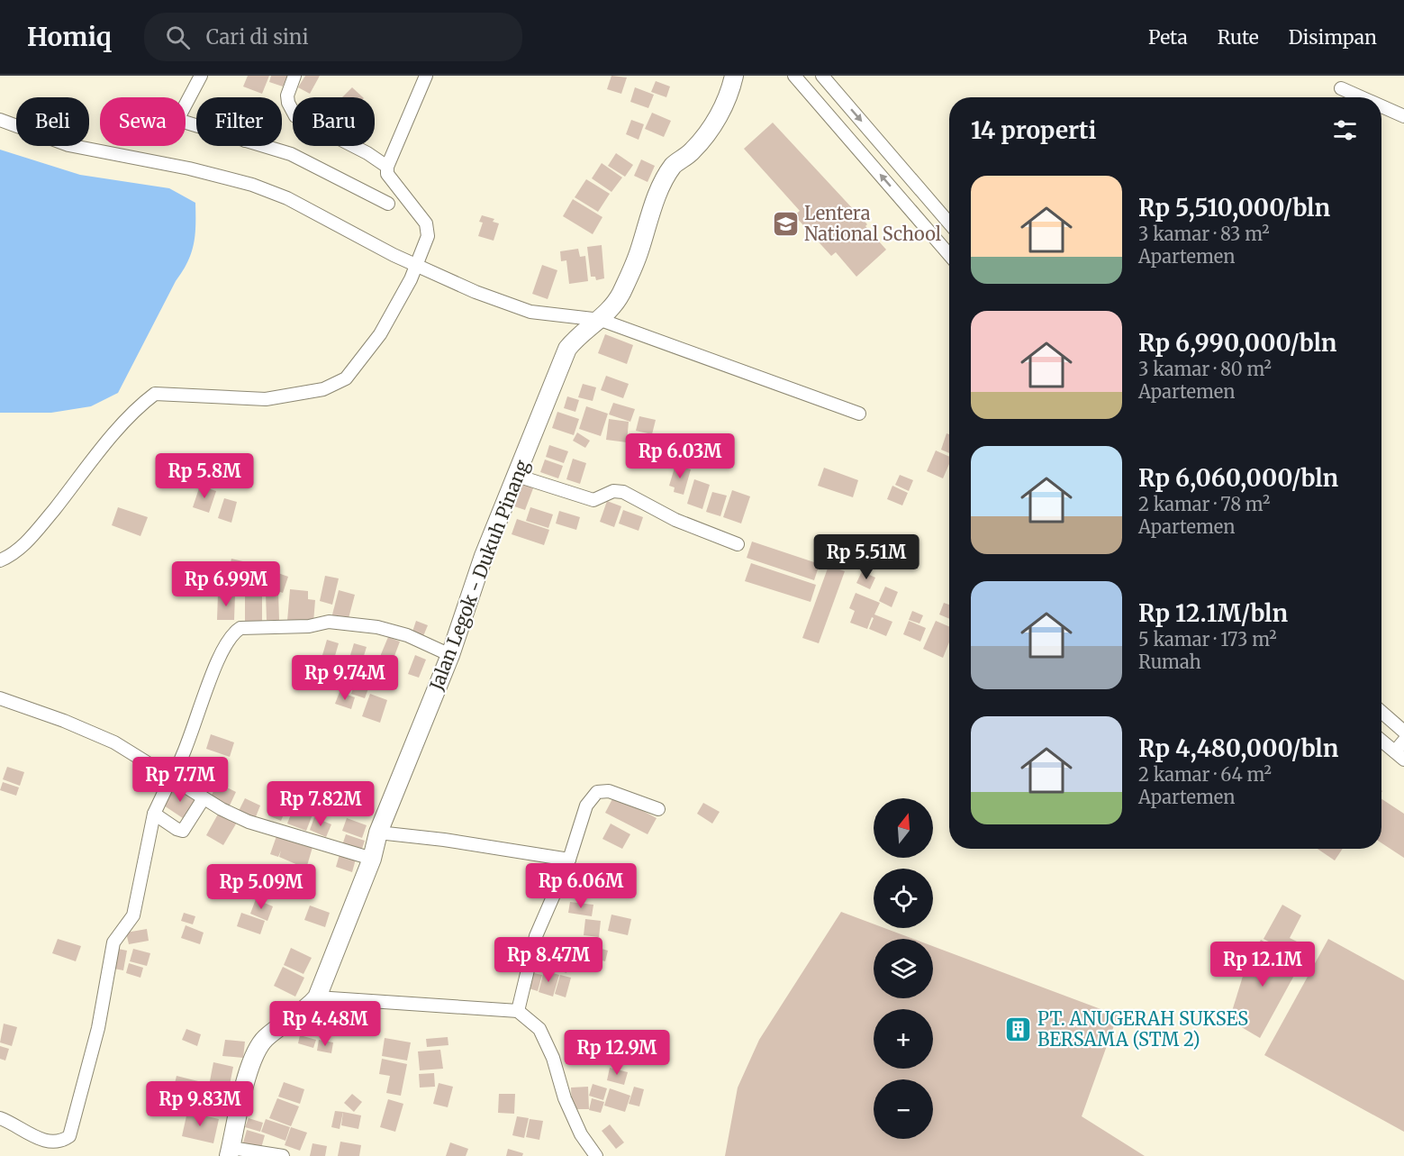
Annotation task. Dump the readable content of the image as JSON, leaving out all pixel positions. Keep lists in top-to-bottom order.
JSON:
{
  "streets": {
    "street": ["Jalan Legok - Dukuh Pinang"]
  },
  "places": {
    "school or university": ["Lentera National School"],
    "building": ["PT. ANUGERAH SUKSES BERSAMA (STM 2)"]
  },
  "north": "top",
  "page": {
    "header": "Homiq",
    "search": "Cari di sini",
    "nav": ["Peta", "Rute", "Disimpan"],
    "chip": [
      "Beli",
      "Sewa",
      "Filter",
      "Baru"
    ],
    "heading": "14 properti",
    "list": [
      {
        "name": "Rp 5,510,000/bln",
        "note": "3 kamar · 83 m² · Apartemen"
      },
      {
        "name": "Rp 6,990,000/bln",
        "note": "3 kamar · 80 m² · Apartemen"
      },
      {
        "name": "Rp 6,060,000/bln",
        "note": "2 kamar · 78 m² · Apartemen"
      },
      {
        "name": "Rp 12.1M/bln",
        "note": "5 kamar · 173 m² · Rumah"
      },
      {
        "name": "Rp 4,480,000/bln",
        "note": "2 kamar · 64 m² · Apartemen"
      }
    ],
    "price": [
      "Rp 6.03M",
      "Rp 5.8M",
      "Rp 5.51M",
      "Rp 6.99M",
      "Rp 9.74M",
      "Rp 7.7M",
      "Rp 7.82M",
      "Rp 6.06M",
      "Rp 5.09M",
      "Rp 8.47M",
      "Rp 12.1M",
      "Rp 4.48M",
      "Rp 12.9M",
      "Rp 9.83M"
    ],
    "map_buttons": ["+", "−"]
  }
}
